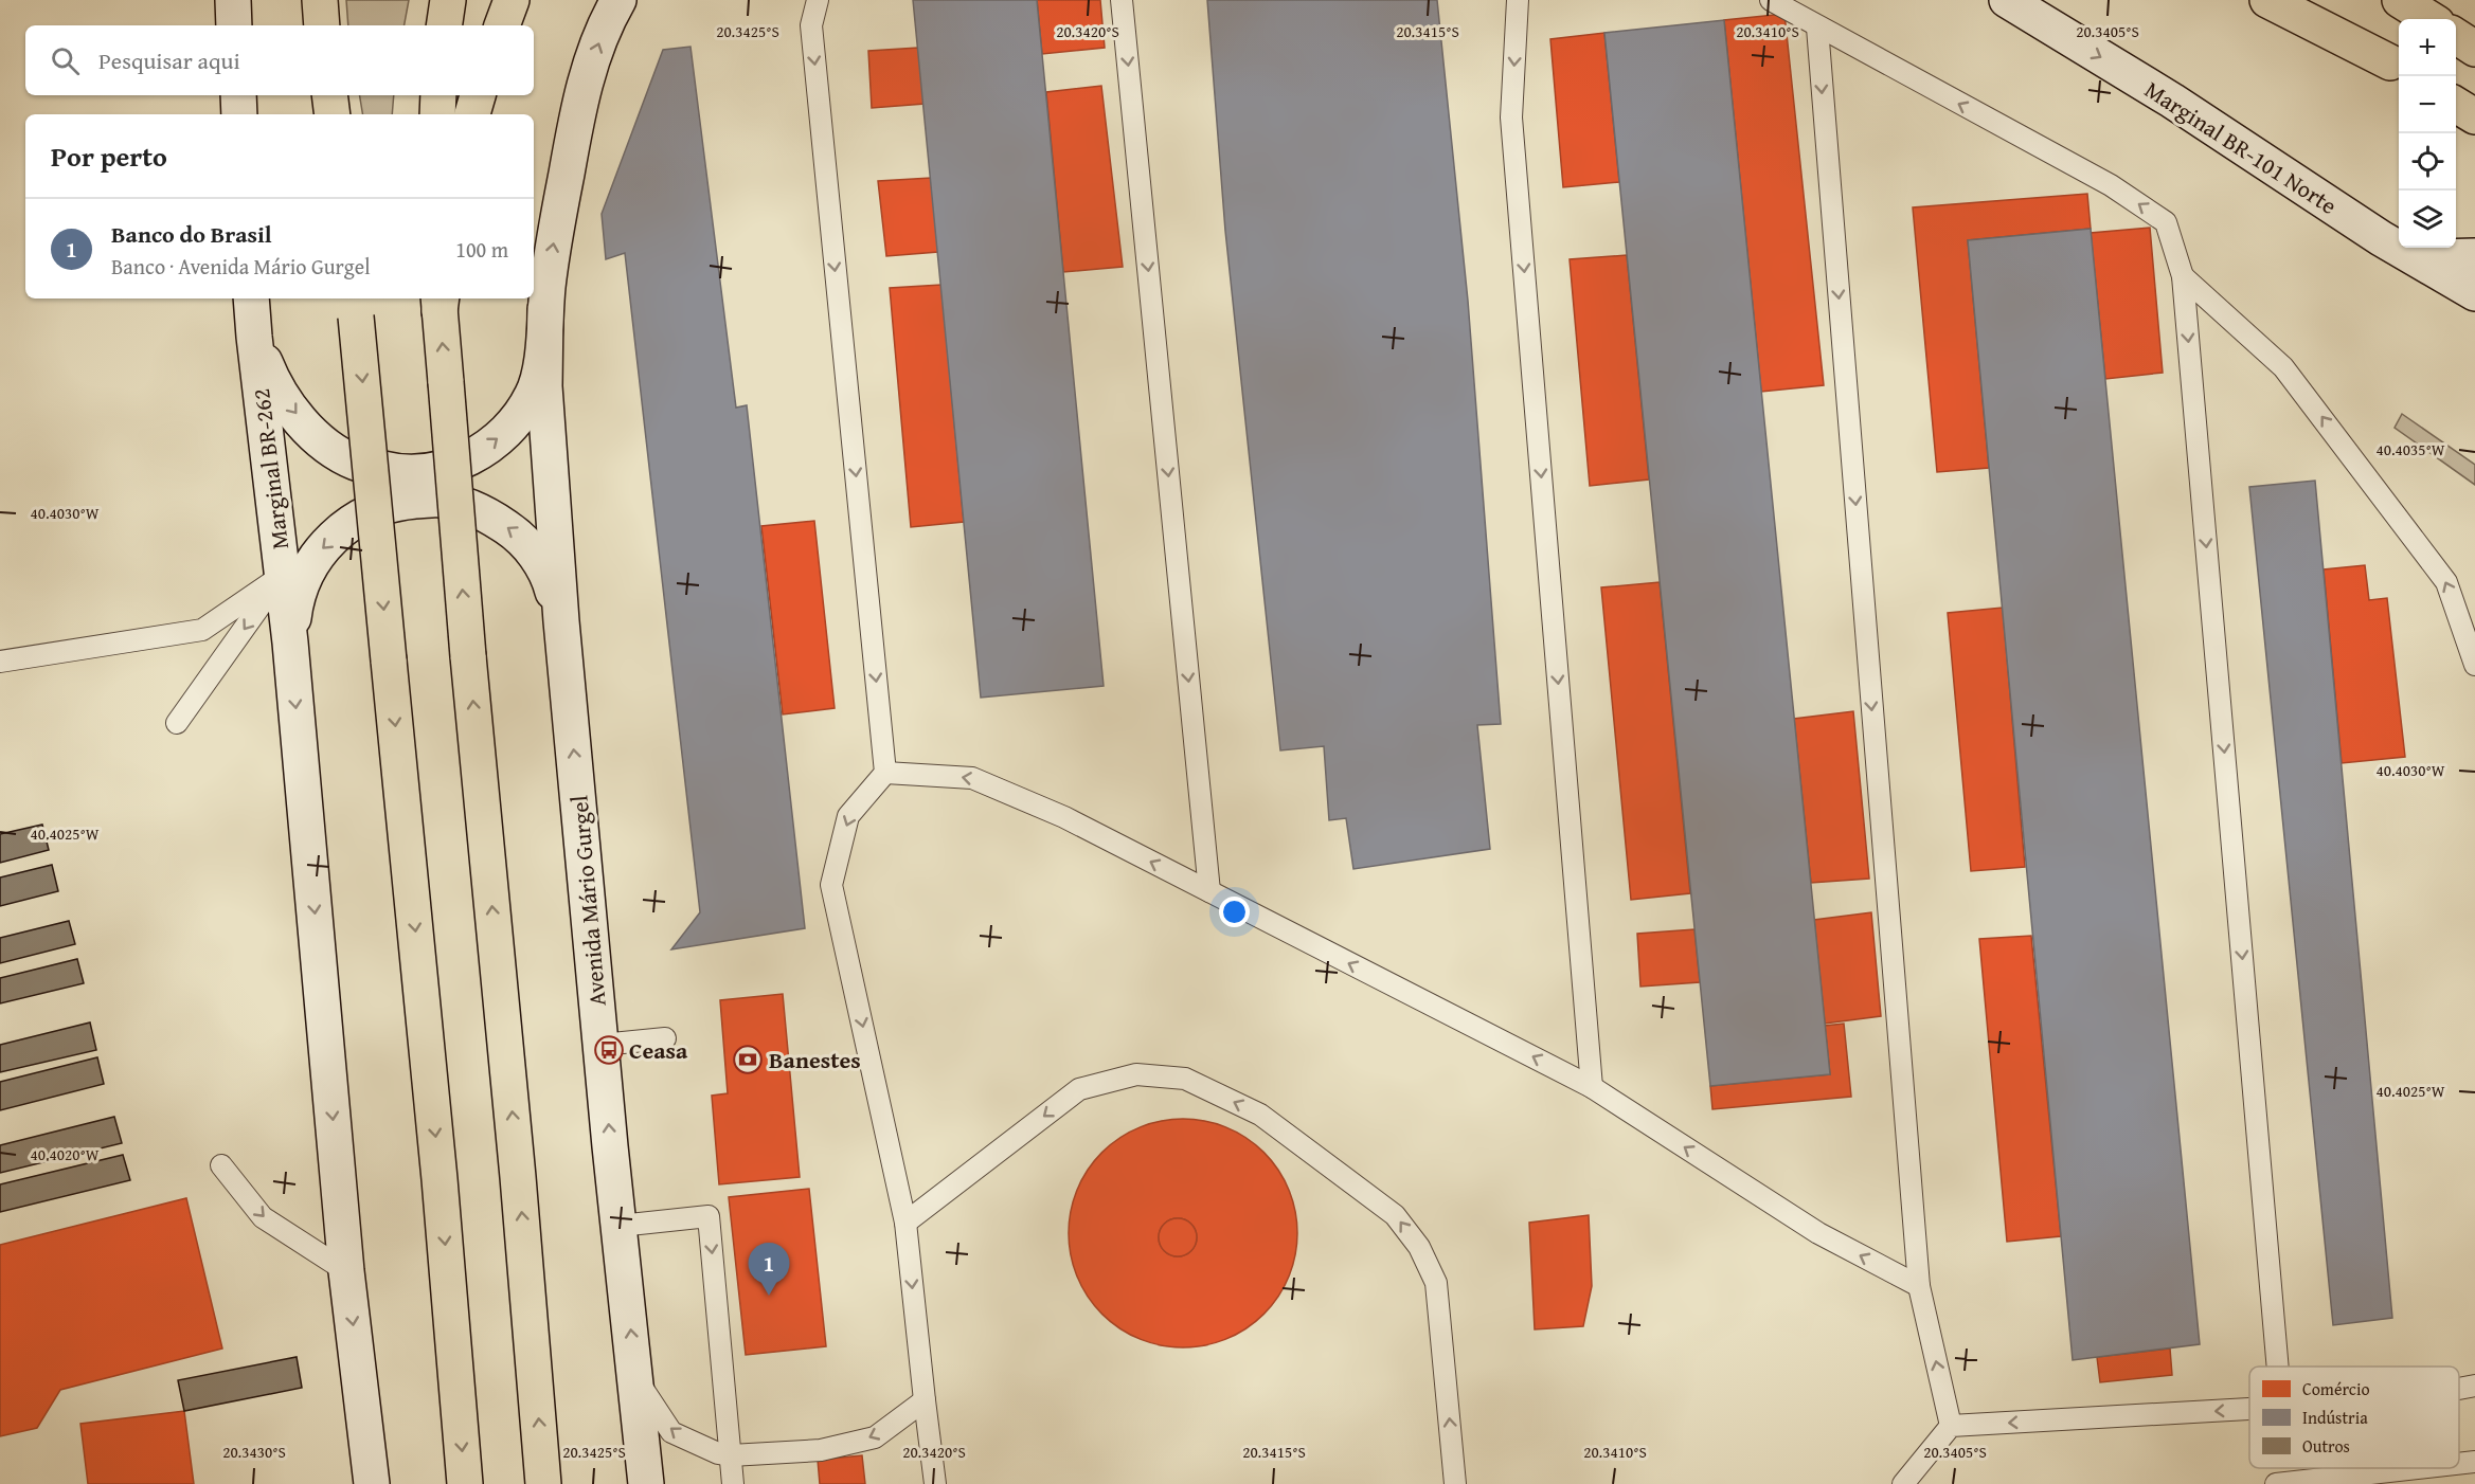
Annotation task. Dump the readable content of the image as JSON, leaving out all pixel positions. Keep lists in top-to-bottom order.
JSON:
{
  "streets": {
    "main road": ["Marginal BR-101 Norte", "Marginal BR-262", "Avenida Mário Gurgel"]
  },
  "places": {
    "bus stop": ["Ceasa"],
    "bank": ["Banestes"]
  },
  "legend": ["Comércio", "Indústria", "Outros"],
  "page": {
    "map_buttons": ["+", "−"],
    "search": "Pesquisar aqui",
    "heading": "Por perto",
    "list": [
      {
        "mark": "1",
        "name": "Banco do Brasil",
        "note": "Banco · Avenida Mário Gurgel",
        "value": "100 m"
      }
    ],
    "pins": "1"
  },
  "coordinates": [
    "20.3425°S",
    "20.3420°S",
    "20.3415°S",
    "20.3410°S",
    "20.3405°S",
    "40.4035°W",
    "40.4030°W",
    "40.4025°W",
    "40.4020°W",
    "20.3430°S"
  ]
}
